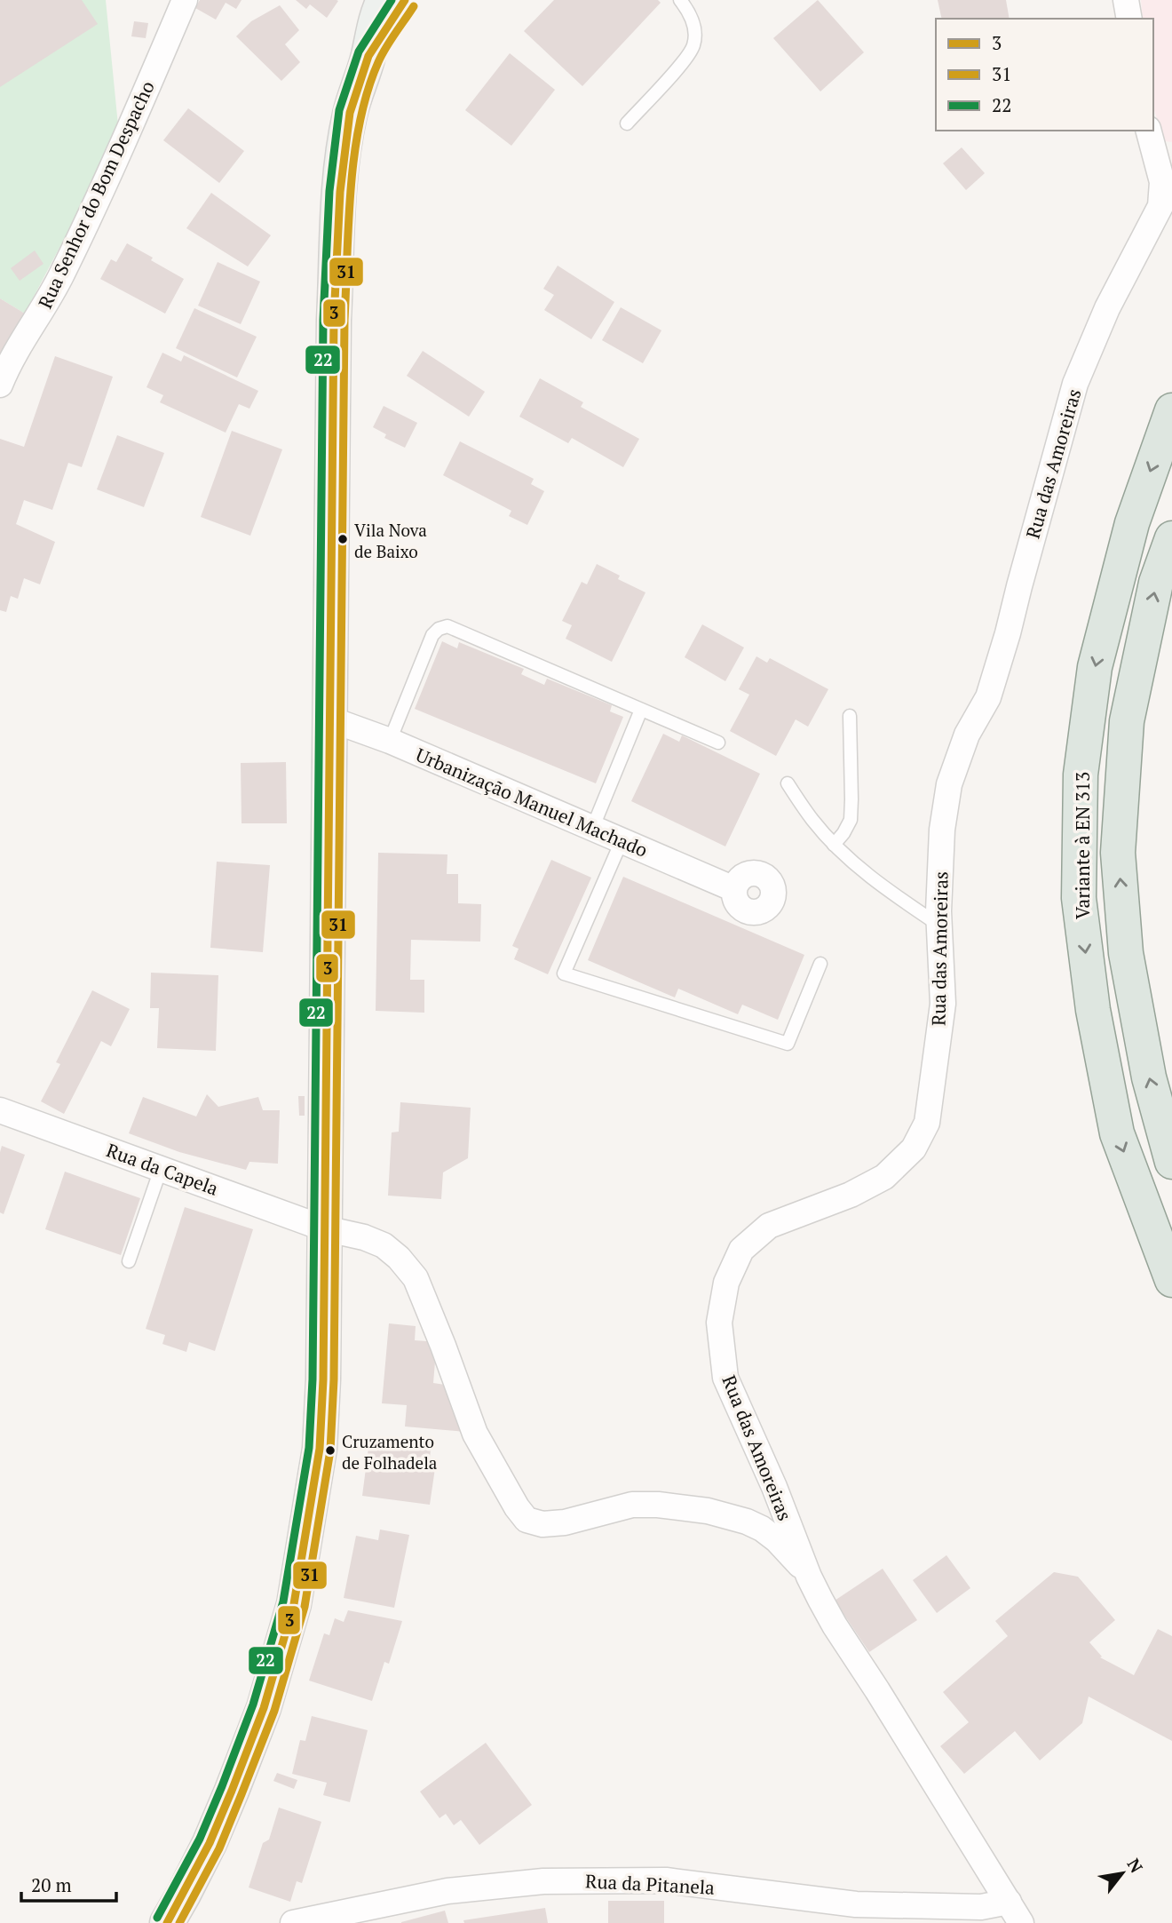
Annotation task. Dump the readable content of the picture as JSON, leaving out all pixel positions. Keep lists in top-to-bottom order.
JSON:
{
  "streets": {
    "main road": ["Variante à EN 313"],
    "street": [
      "Rua Senhor do Bom Despacho",
      "Rua das Amoreiras",
      "Urbanização Manuel Machado",
      "Rua da Capela",
      "Rua da Pitanela"
    ]
  },
  "crossings": [
    ["Rua das Amoreiras", "Rua da Capela"],
    ["Rua das Amoreiras", "Rua da Pitanela"]
  ],
  "places": ["Vila Nova de Baixo", "Cruzamento de Folhadela"],
  "lines": ["transit line 3", "transit line 22", "transit line 31"],
  "legend": ["3", "31", "22"],
  "scale_bar": "20 m",
  "north": "top right"
}
